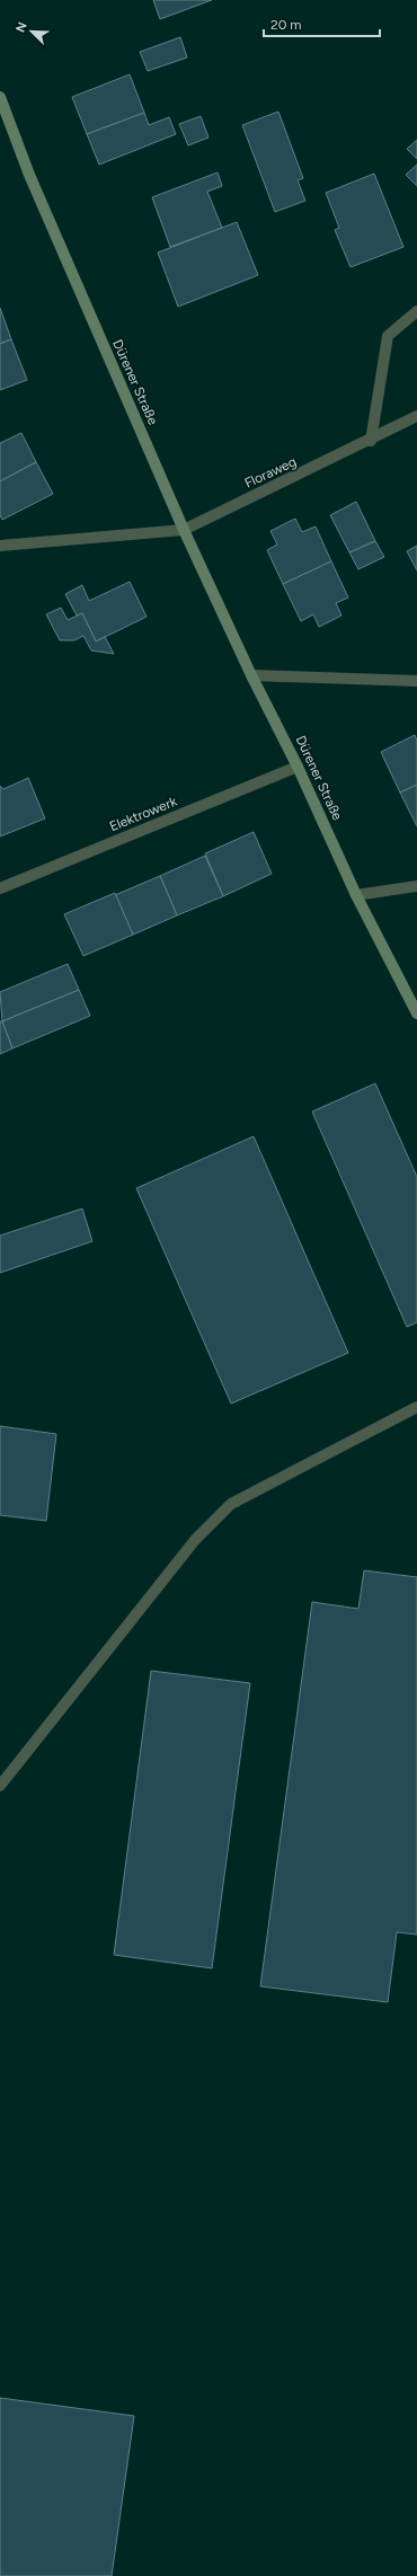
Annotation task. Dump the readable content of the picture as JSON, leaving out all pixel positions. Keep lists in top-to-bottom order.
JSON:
{
  "streets": {
    "street": ["Dürener Straße", "Floraweg", "Elektrowerk"]
  },
  "crossings": [
    ["Dürener Straße", "Floraweg"],
    ["Dürener Straße", "Elektrowerk"]
  ],
  "scale_bar": "20 m",
  "north": "top left"
}
